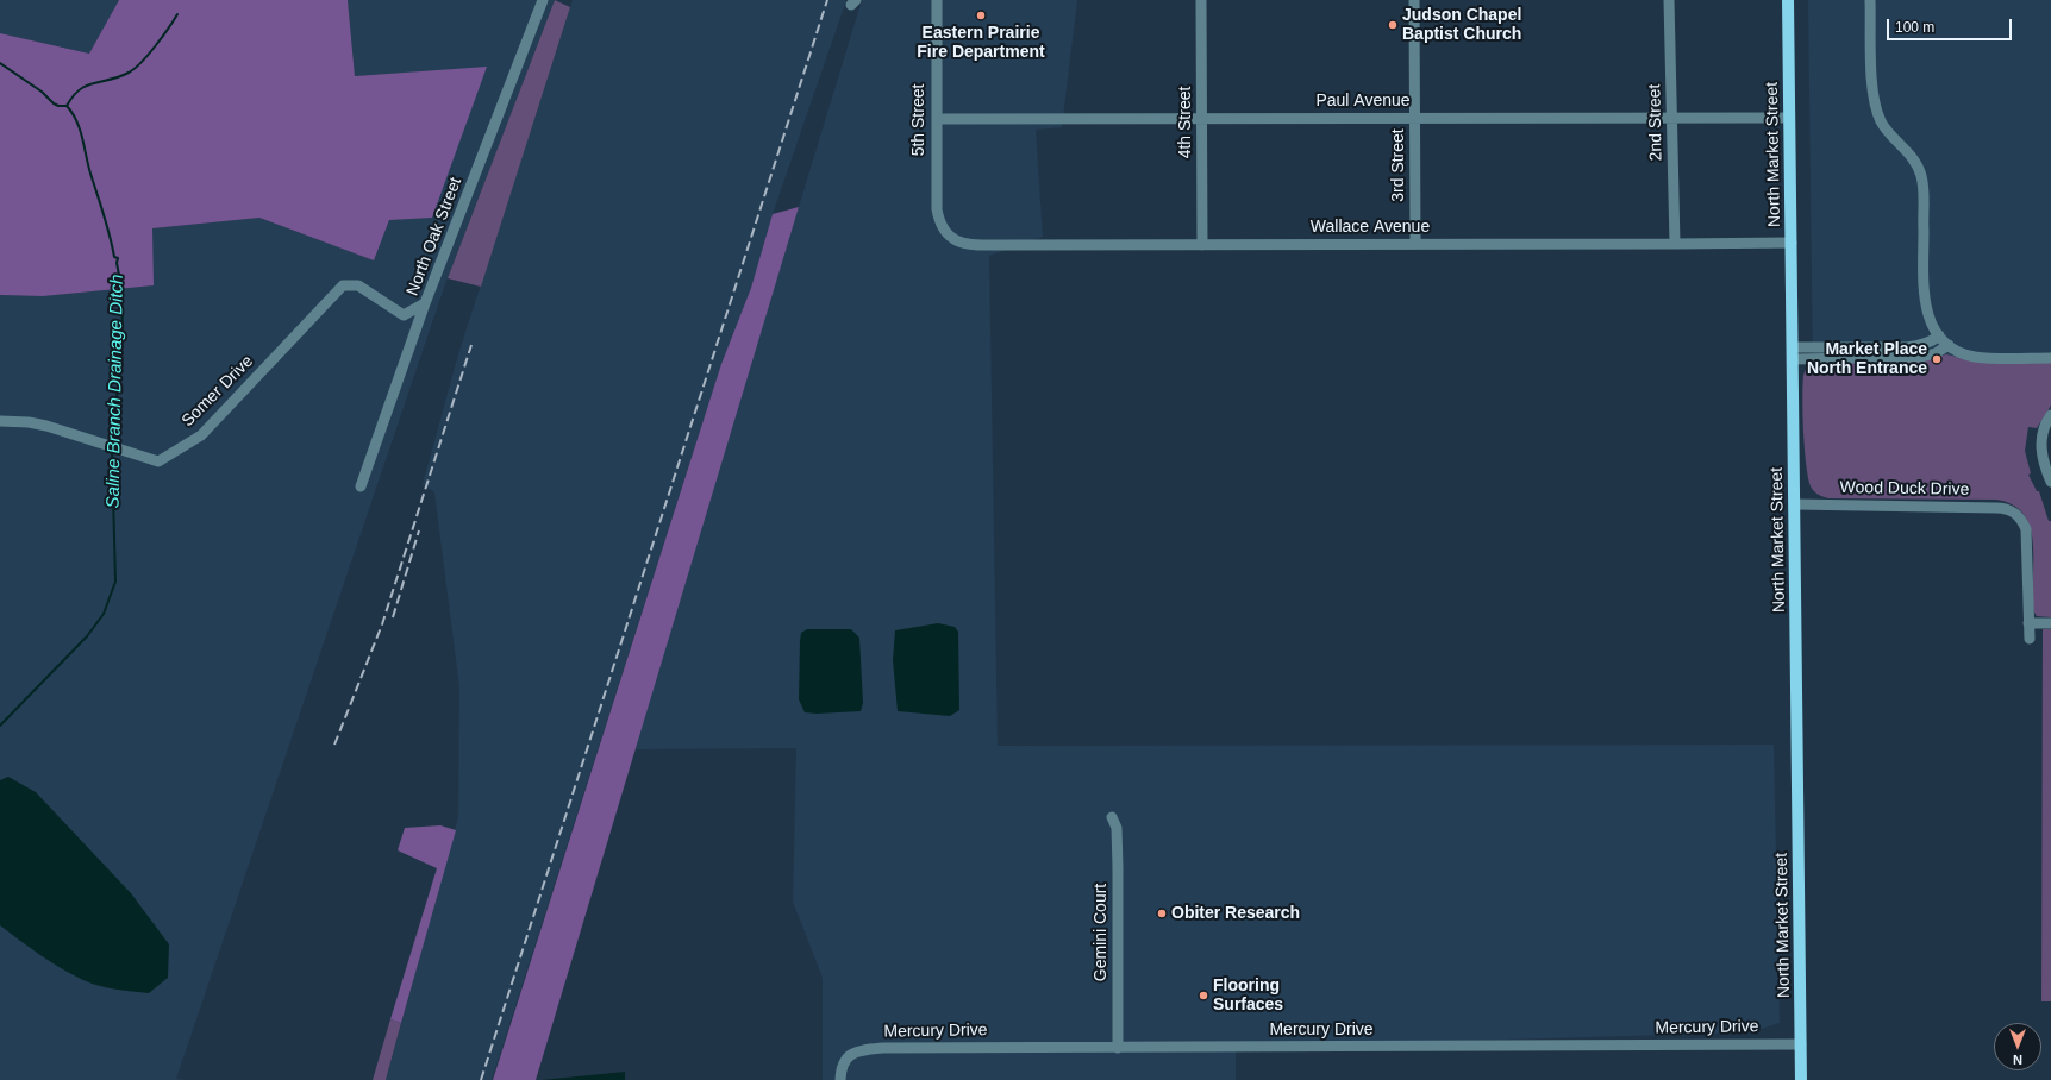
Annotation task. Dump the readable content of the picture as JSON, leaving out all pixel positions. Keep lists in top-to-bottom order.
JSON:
{
  "streets": {
    "main road": ["North Market Street"],
    "street": [
      "Paul Avenue",
      "5th Street",
      "4th Street",
      "2nd Street",
      "3rd Street",
      "Wallace Avenue",
      "North Oak Street",
      "Somer Drive",
      "Wood Duck Drive",
      "Gemini Court",
      "Mercury Drive"
    ]
  },
  "crossings": [
    ["Paul Avenue", "5th Street"],
    ["Paul Avenue", "4th Street"],
    ["Paul Avenue", "2nd Street"],
    ["Paul Avenue", "North Market Street"],
    ["Paul Avenue", "3rd Street"],
    ["5th Street", "Wallace Avenue"],
    ["4th Street", "Wallace Avenue"],
    ["2nd Street", "Wallace Avenue"],
    ["North Market Street", "Wallace Avenue"],
    ["North Market Street", "Wood Duck Drive"],
    ["North Market Street", "Mercury Drive"],
    ["3rd Street", "Wallace Avenue"],
    ["North Oak Street", "Somer Drive"],
    ["Gemini Court", "Mercury Drive"]
  ],
  "water": ["Saline Branch Drainage Ditch"],
  "places": [
    "Eastern Prairie Fire Department",
    "Judson Chapel Baptist Church",
    "Market Place North Entrance",
    "Obiter Research",
    "Flooring Surfaces"
  ],
  "scale_bar": "100 m",
  "north": "bottom"
}
